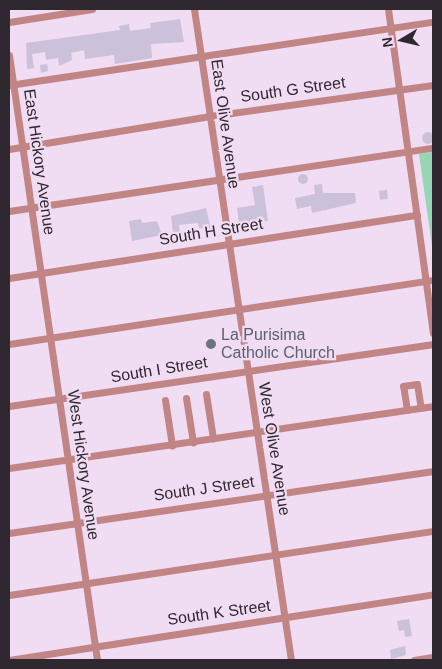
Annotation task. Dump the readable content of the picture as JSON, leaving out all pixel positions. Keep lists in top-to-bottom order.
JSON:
{
  "streets": {
    "street": [
      "South G Street",
      "East Olive Avenue",
      "East Hickory Avenue",
      "South H Street",
      "South I Street",
      "West Olive Avenue",
      "West Hickory Avenue",
      "South J Street",
      "South K Street"
    ]
  },
  "crossings": [
    ["South G Street", "East Olive Avenue"],
    ["South G Street", "East Hickory Avenue"],
    ["East Olive Avenue", "South H Street"],
    ["East Olive Avenue", "West Olive Avenue"],
    ["East Hickory Avenue", "South H Street"],
    ["East Hickory Avenue", "West Hickory Avenue"],
    ["South H Street", "West Olive Avenue"],
    ["South H Street", "West Hickory Avenue"],
    ["South I Street", "West Olive Avenue"],
    ["South I Street", "West Hickory Avenue"],
    ["West Olive Avenue", "South J Street"],
    ["West Olive Avenue", "South K Street"],
    ["West Hickory Avenue", "South J Street"],
    ["West Hickory Avenue", "South K Street"]
  ],
  "places": ["La Purisima Catholic Church"],
  "north": "left"
}
